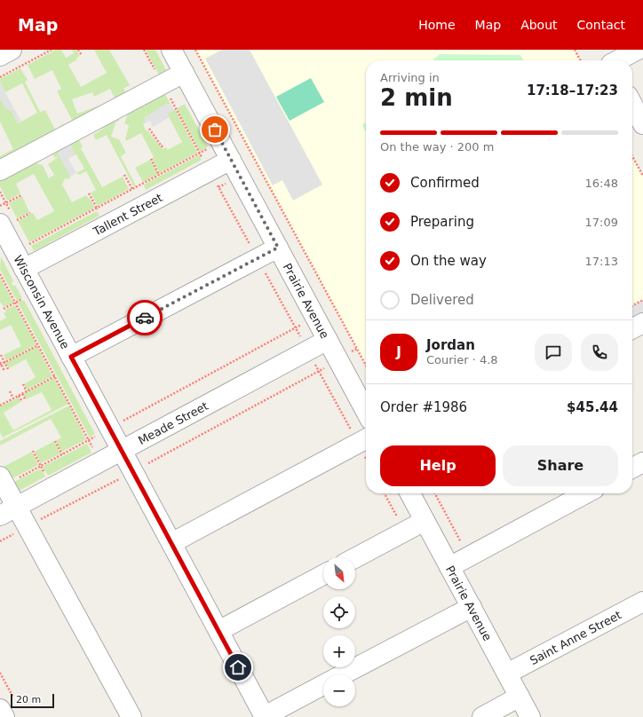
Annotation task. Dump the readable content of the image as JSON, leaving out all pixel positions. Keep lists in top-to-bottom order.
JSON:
{
  "streets": {
    "street": [
      "Tallent Street",
      "Prairie Avenue",
      "Wisconsin Avenue",
      "Meade Street",
      "Saint Anne Street"
    ]
  },
  "crossings": [
    ["Tallent Street", "Prairie Avenue"],
    ["Tallent Street", "Wisconsin Avenue"],
    ["Prairie Avenue", "Meade Street"],
    ["Prairie Avenue", "Saint Anne Street"],
    ["Wisconsin Avenue", "Meade Street"]
  ],
  "scale_bar": "20 m",
  "north": "bottom right",
  "page": {
    "header": "Map",
    "nav": [
      "Home",
      "Map",
      "About",
      "Contact"
    ],
    "heading": ["2 min", "Arriving in", "17:18–17:23"],
    "panel": [
      "Jordan",
      "Courier · 4.8",
      "Order #1986",
      "$45.44"
    ],
    "bar": "On the way · 200 m",
    "list": [
      ["Confirmed", "16:48"],
      ["Preparing", "17:09"],
      ["On the way", "17:13"],
      "Delivered"
    ],
    "round": "J",
    "buttons": ["Help", "Share"],
    "map_buttons": ["+", "−"],
    "scale": "20 m"
  }
}
